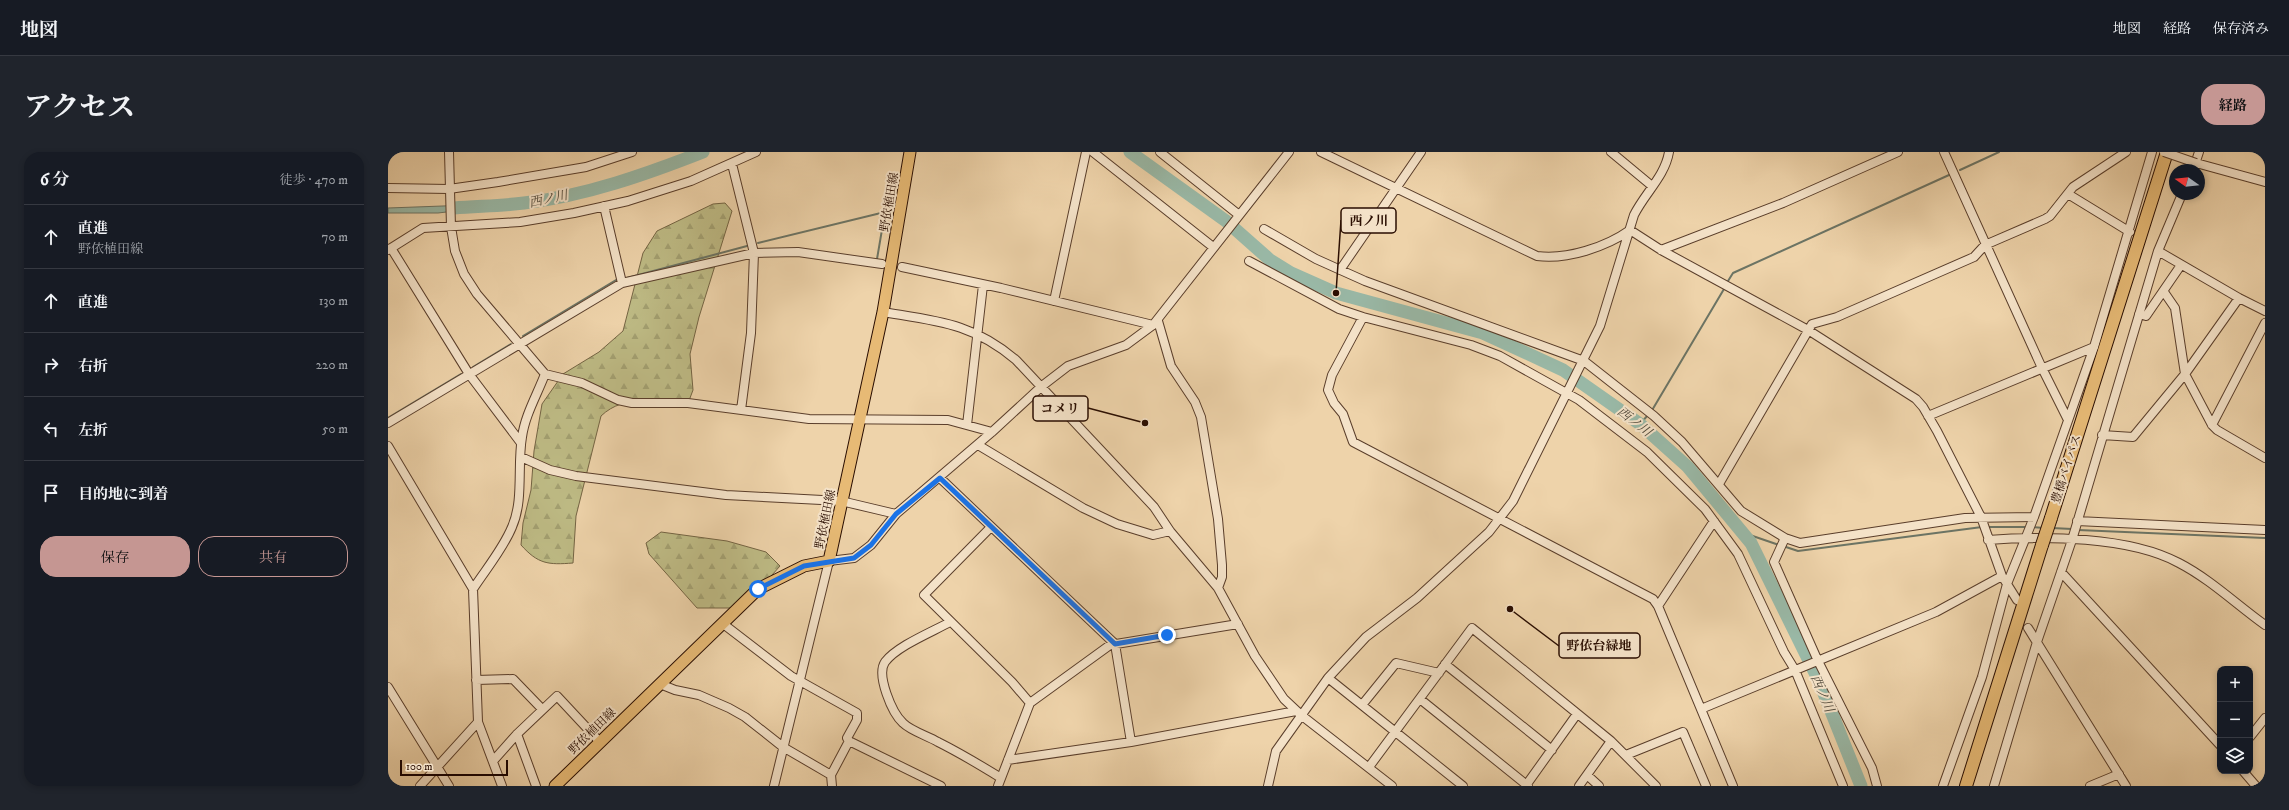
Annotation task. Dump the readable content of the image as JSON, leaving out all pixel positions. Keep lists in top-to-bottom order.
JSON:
{
  "streets": {
    "highway": ["豊橋バイパス"],
    "main road": ["野依植田線"]
  },
  "water": ["西ノ川"],
  "places": ["西ノ川", "コメリ", "野依台緑地"],
  "scale_bar": "100 m",
  "north": "left",
  "page": {
    "header": "地図",
    "nav": ["地図", "経路", "保存済み"],
    "title": "アクセス",
    "buttons": [
      "経路",
      ["保存", "共有"]
    ],
    "heading": ["6 分", "徒歩 · 470 m"],
    "list": [
      ["直進", "野依植田線", "70 m"],
      ["直進", "130 m"],
      ["右折", "220 m"],
      ["左折", "50 m"],
      "目的地に到着"
    ],
    "map_buttons": ["+", "−"],
    "scale": "100 m"
  }
}
